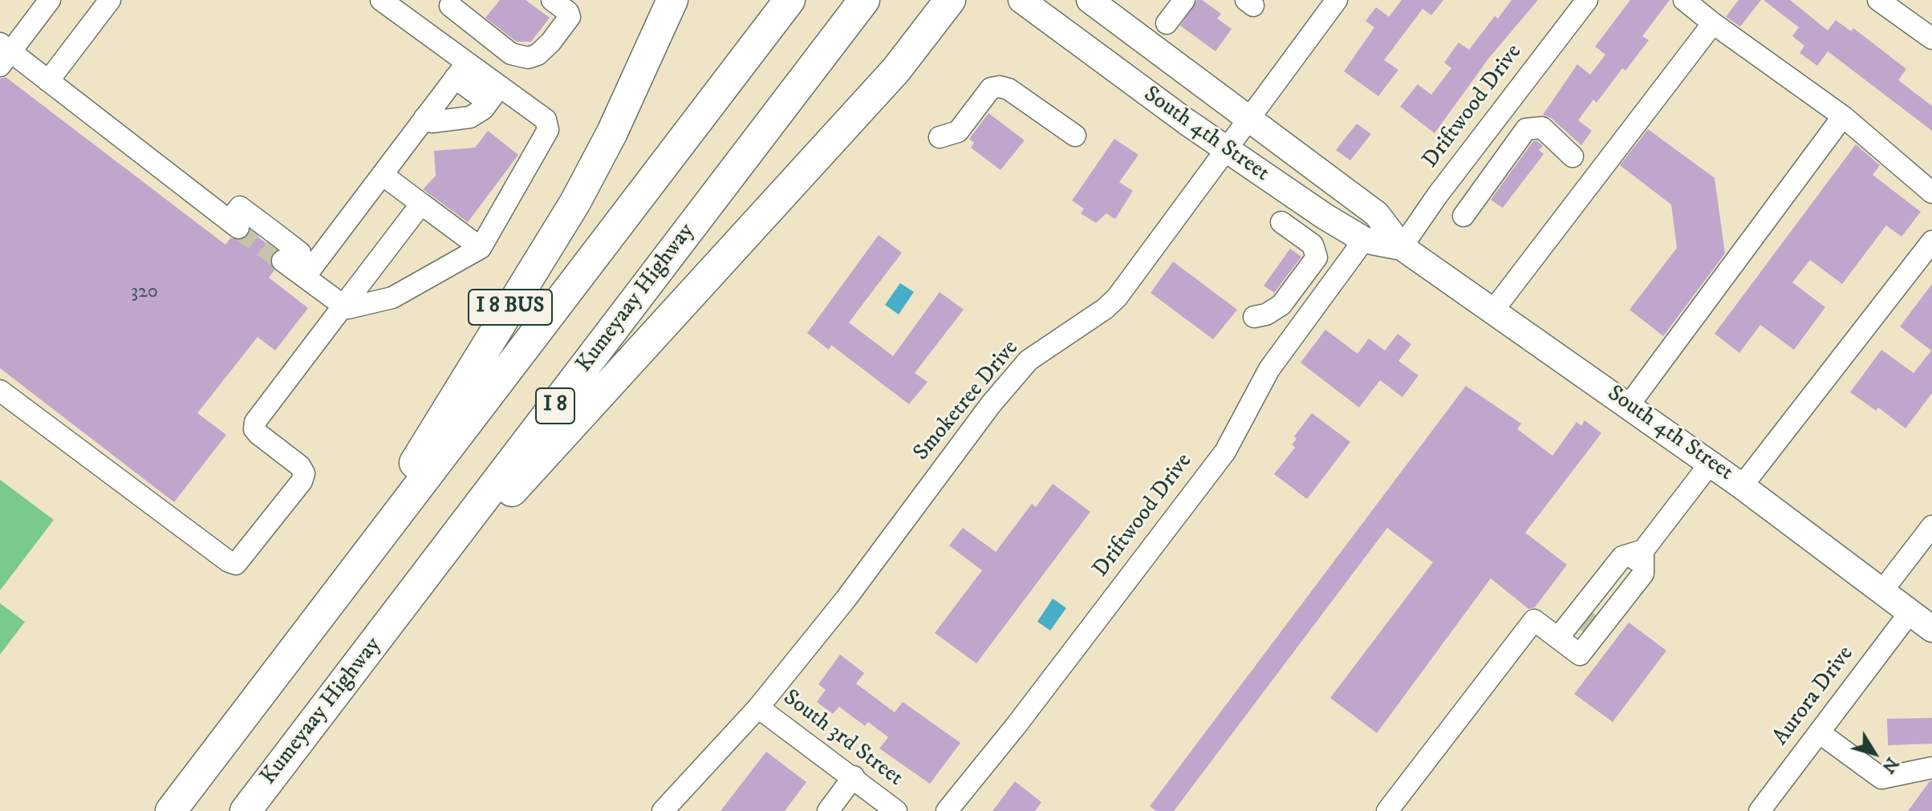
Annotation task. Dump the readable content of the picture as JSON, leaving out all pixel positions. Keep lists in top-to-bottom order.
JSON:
{
  "streets": {
    "highway": ["Kumeyaay Highway", "I 8 BUS", "I 8"],
    "main road": ["South 4th Street"],
    "street": [
      "Driftwood Drive",
      "Smoketree Drive",
      "Aurora Drive",
      "South 3rd Street"
    ]
  },
  "crossings": [
    ["Driftwood Drive", "South 4th Street"],
    ["South 4th Street", "Smoketree Drive"],
    ["South 4th Street", "Aurora Drive"],
    ["Smoketree Drive", "South 3rd Street"]
  ],
  "house_numbers": ["320"],
  "north": "bottom right"
}
